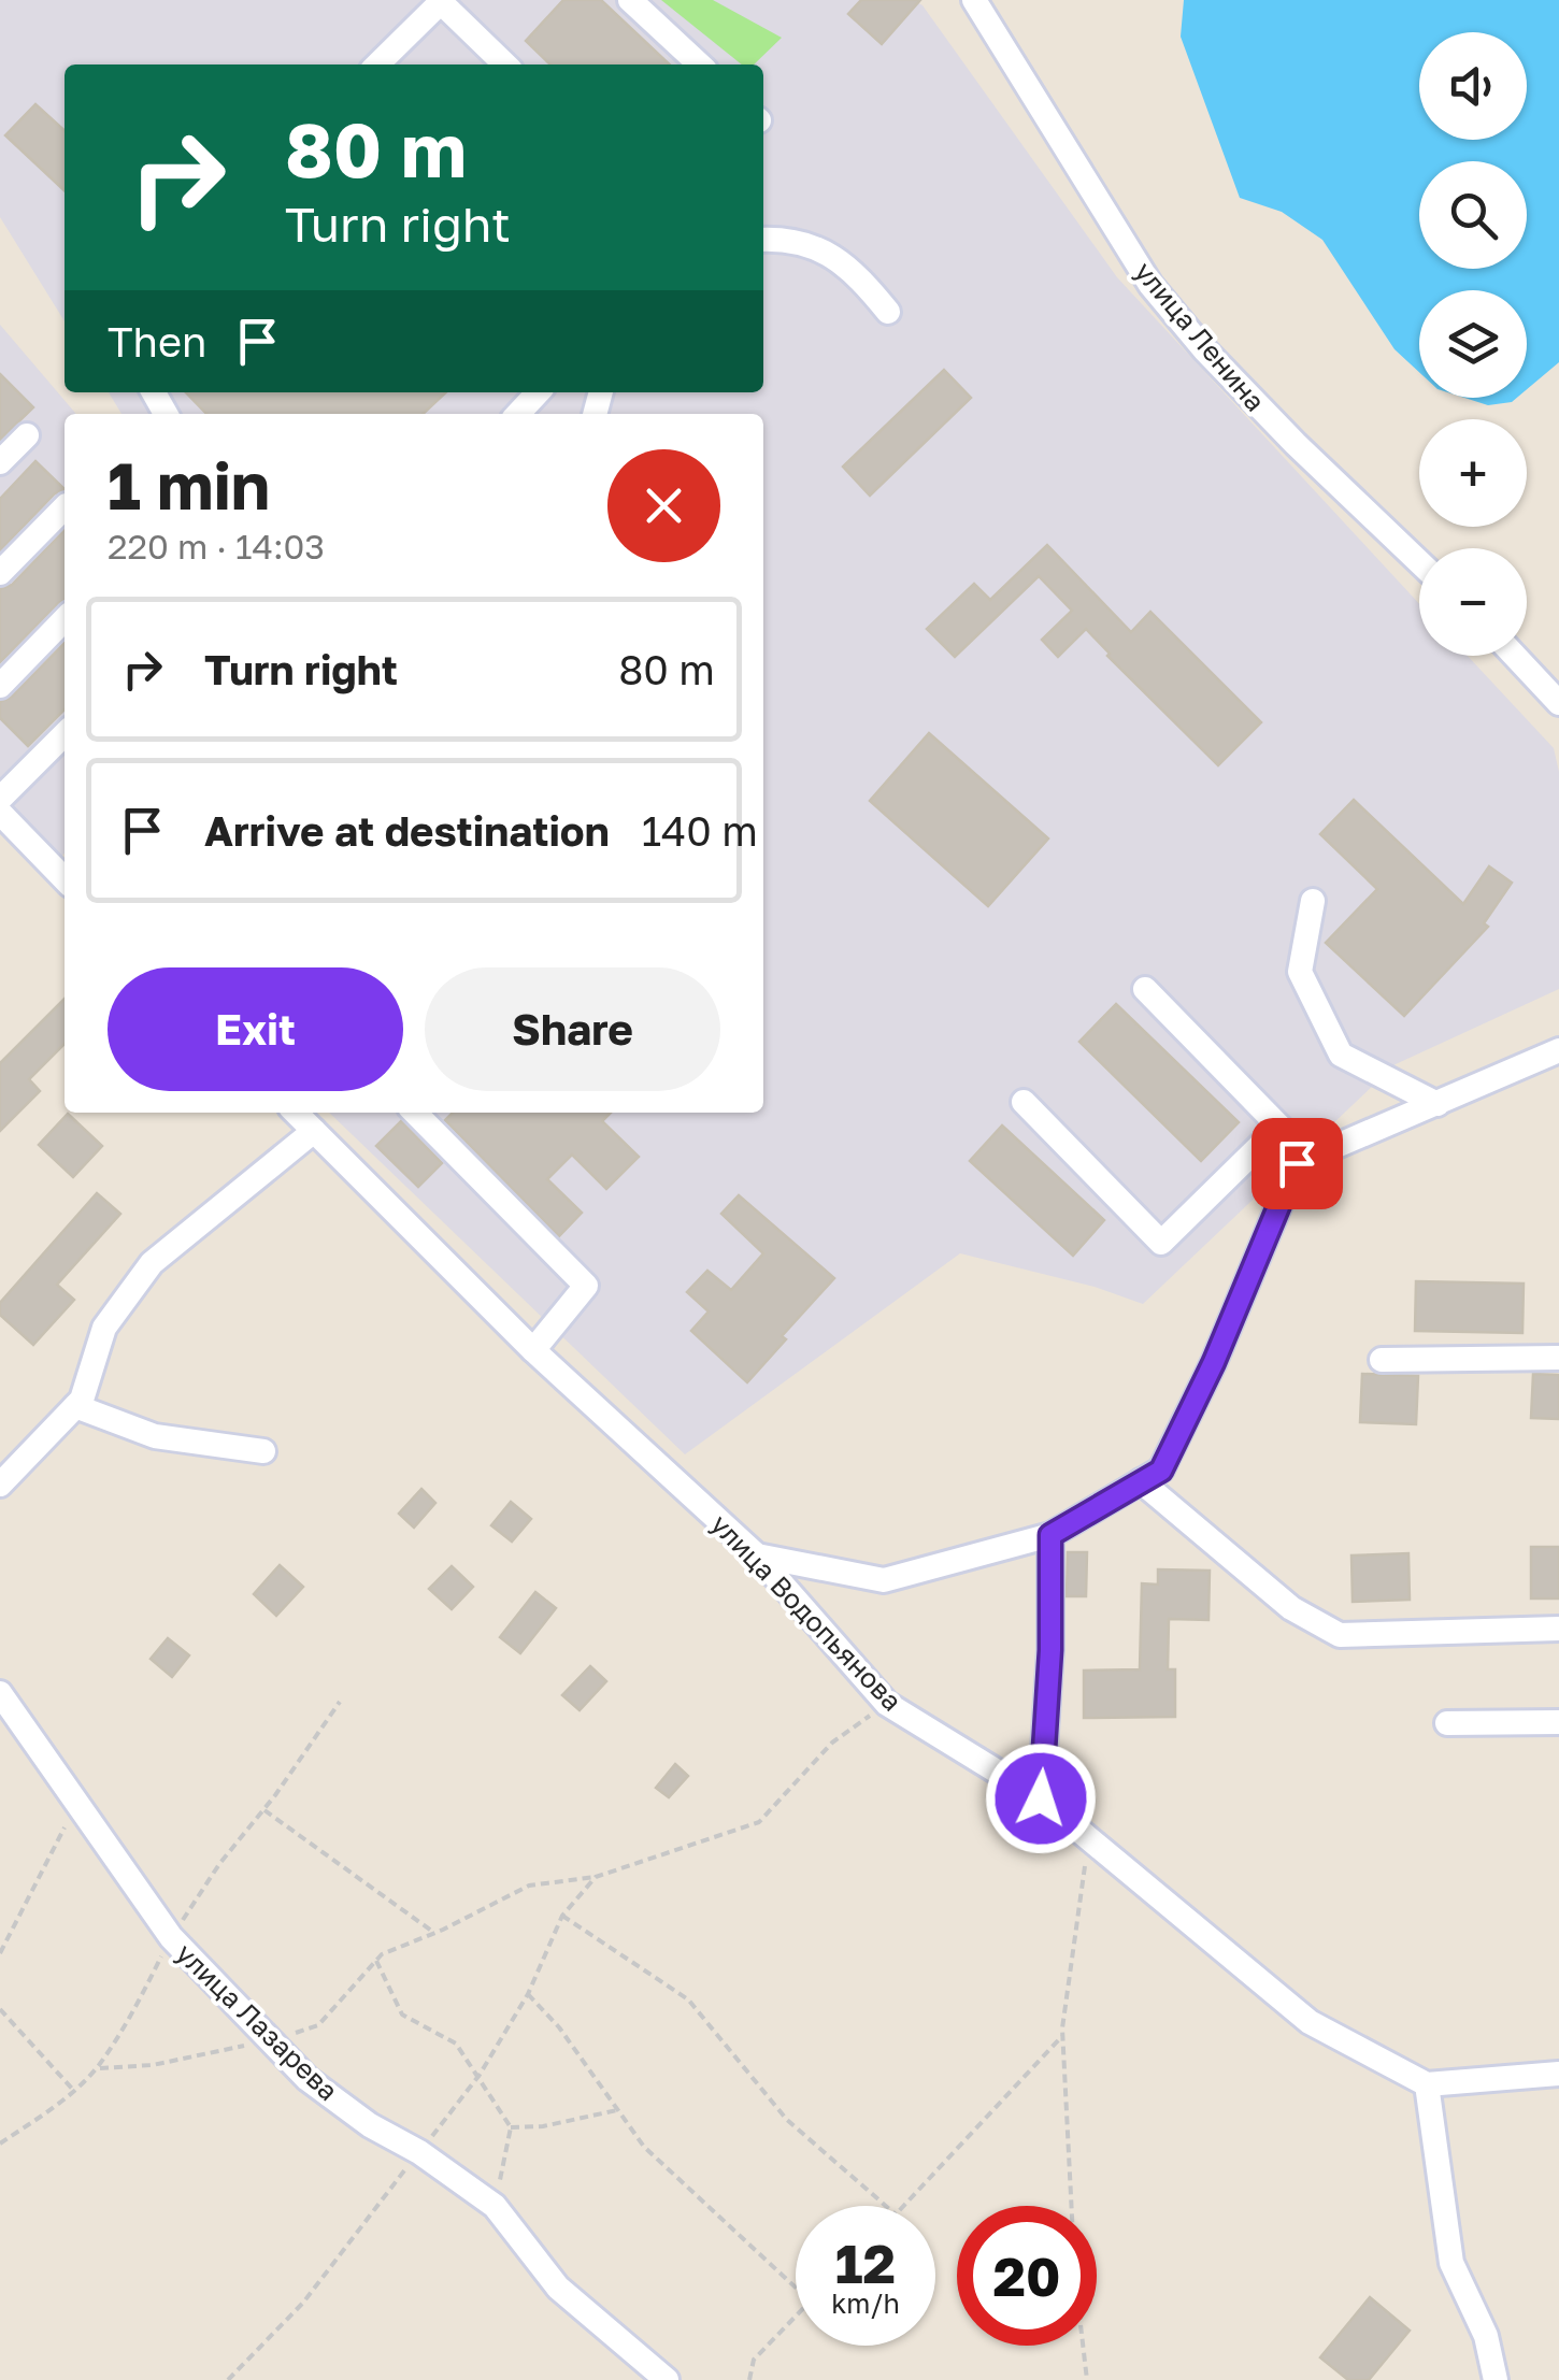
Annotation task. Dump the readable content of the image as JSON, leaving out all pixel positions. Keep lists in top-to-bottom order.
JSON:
{
  "streets": {
    "street": ["улица Ленина", "улица Водопьянова", "улица Лазарева"]
  },
  "page": {
    "map_buttons": ["+", "−"],
    "turn": ["80 m", "Turn right"],
    "then": "Then",
    "heading": ["1 min", "220 m · 14:03"],
    "list": [
      {
        "name": "Turn right",
        "value": "80 m"
      },
      {
        "name": "Arrive at destination",
        "value": "140 m"
      }
    ],
    "buttons": ["Exit", "Share"],
    "speed": "12 km/h",
    "limit": "20"
  }
}
